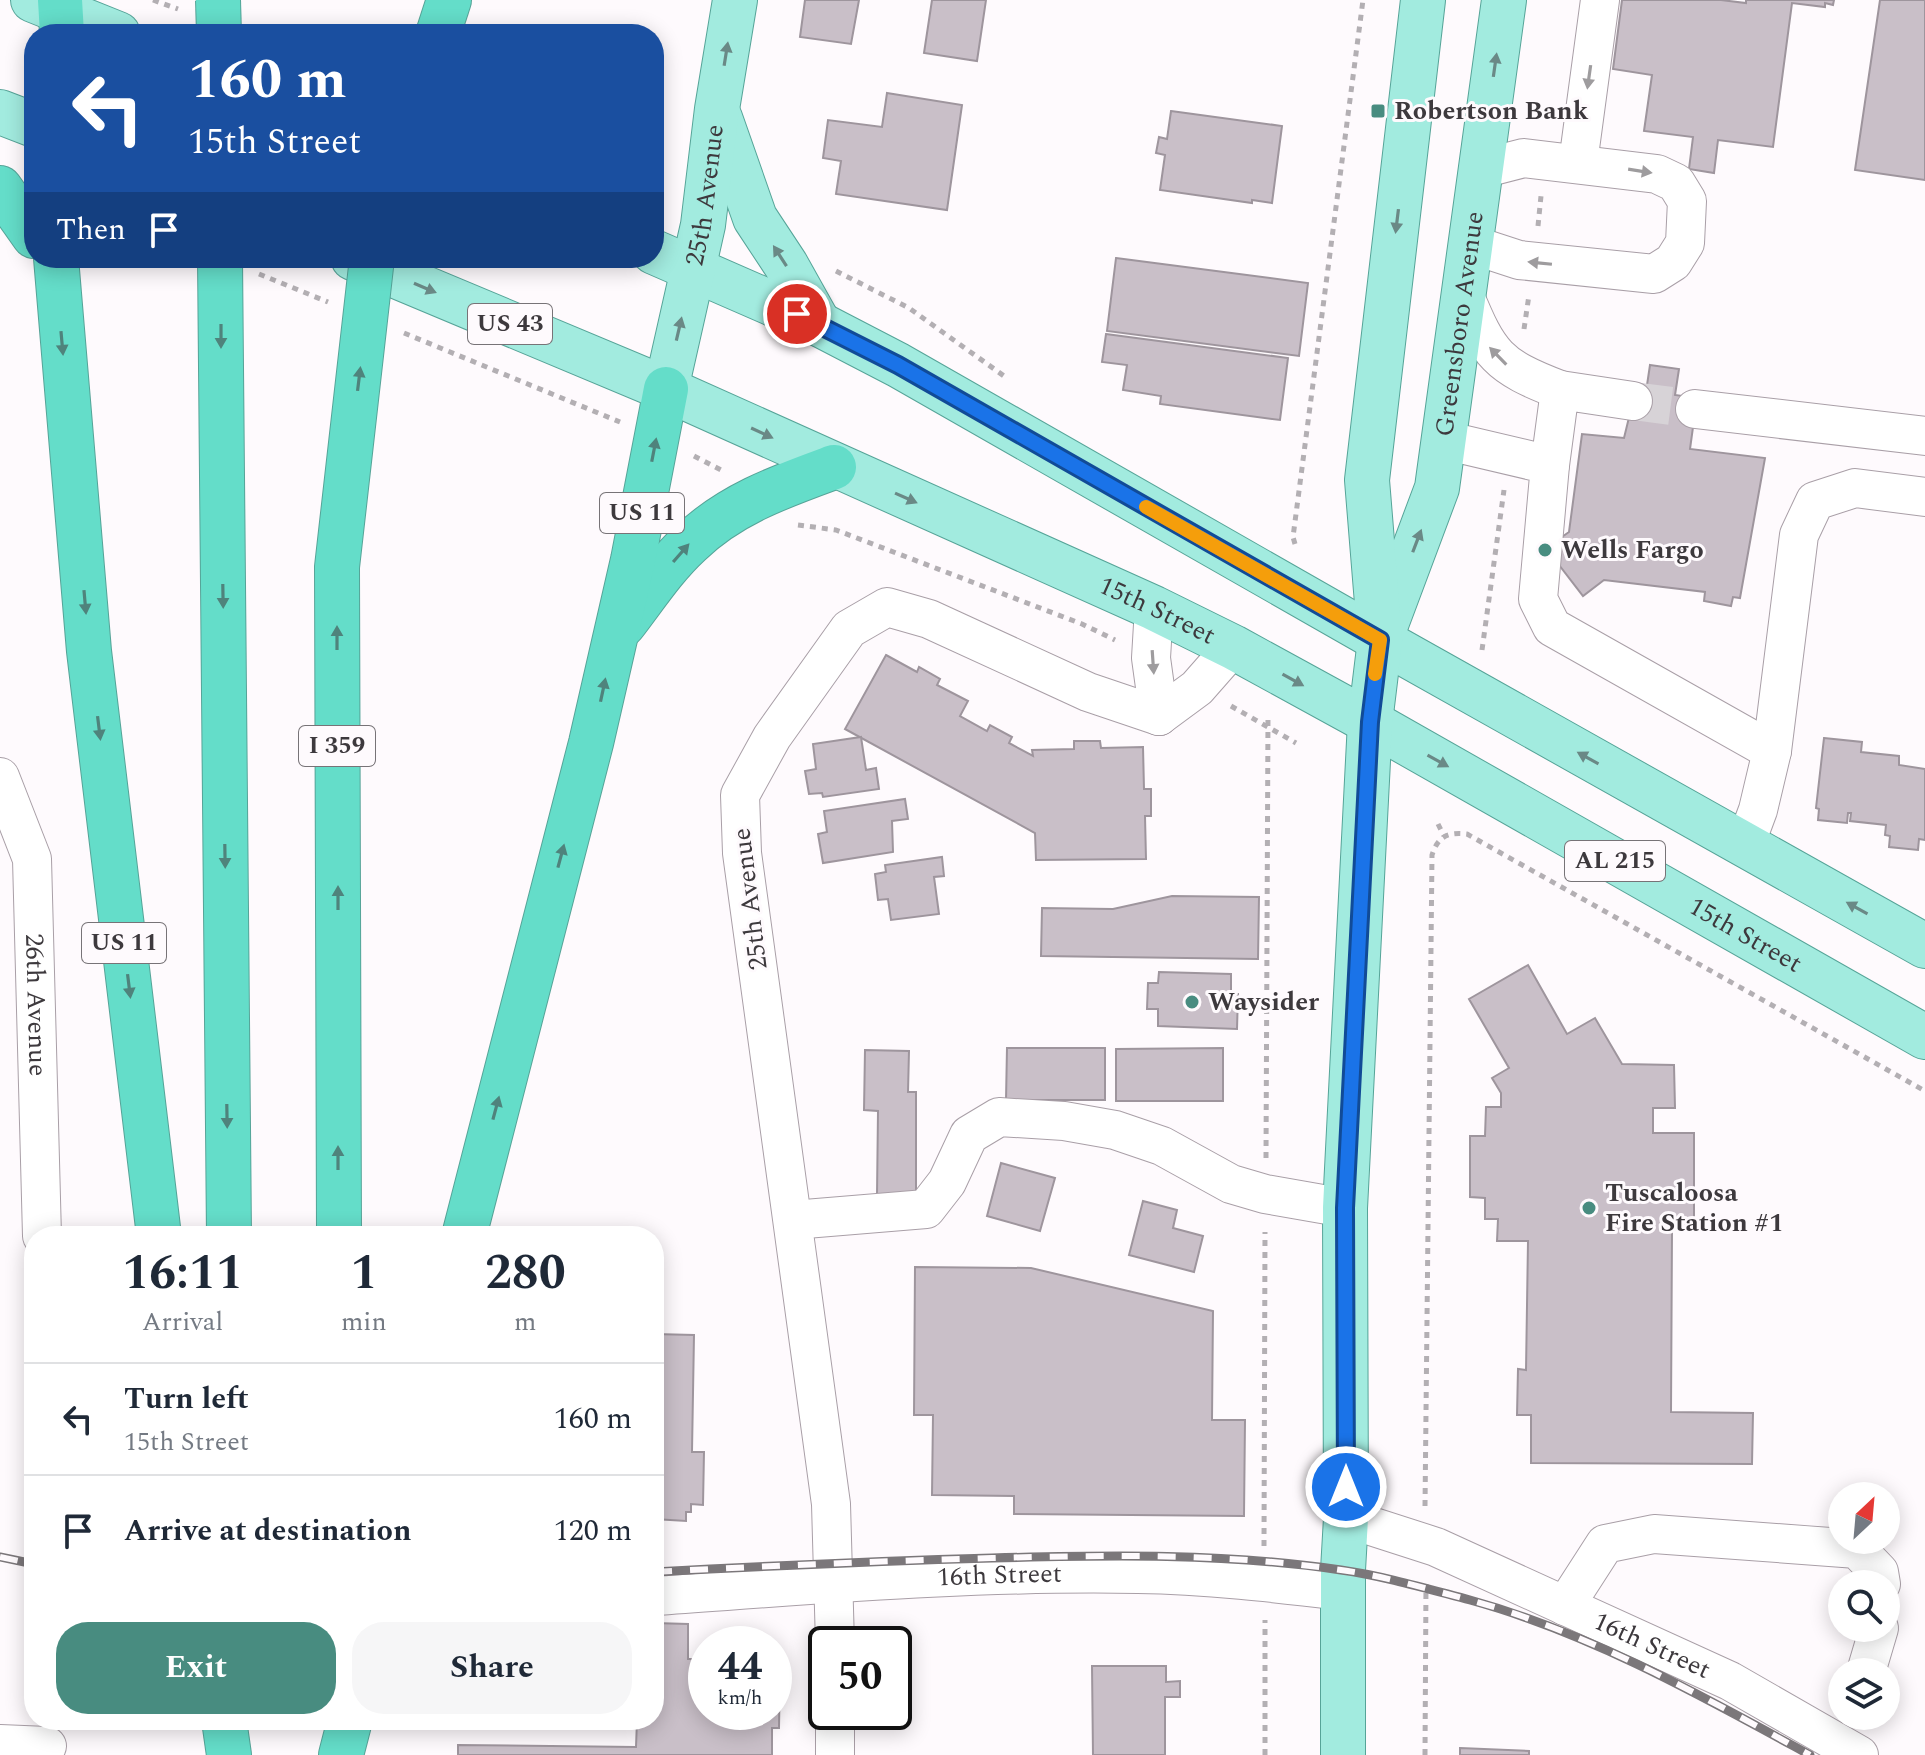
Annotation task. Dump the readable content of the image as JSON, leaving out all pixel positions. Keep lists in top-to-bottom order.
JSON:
{
  "streets": {
    "highway": ["US 11", "I 359"],
    "main road": [
      "25th Avenue",
      "US 43",
      "Greensboro Avenue",
      "15th Street",
      "AL 215"
    ],
    "street": ["26th Avenue", "16th Street"]
  },
  "crossings": [
    ["25th Avenue", "US 11"],
    ["25th Avenue", "15th Street"],
    ["25th Avenue", "16th Street"],
    ["Greensboro Avenue", "15th Street"],
    ["Greensboro Avenue", "AL 215"],
    ["Greensboro Avenue", "16th Street"],
    ["US 11", "15th Street"]
  ],
  "places": {
    "transit": ["Robertson Bank"],
    "other": ["Wells Fargo", "Waysider", "Tuscaloosa Fire Station #1"]
  },
  "north": "top right",
  "page": {
    "turn": ["160 m", "15th Street"],
    "then": "Then",
    "eta": [
      "16:11",
      "Arrival",
      "1",
      "min",
      "280",
      "m"
    ],
    "list": [
      {
        "name": "Turn left",
        "note": "15th Street",
        "value": "160 m"
      },
      {
        "name": "Arrive at destination",
        "value": "120 m"
      }
    ],
    "buttons": ["Exit", "Share"],
    "speed": "44 km/h",
    "limit": "50"
  }
}
